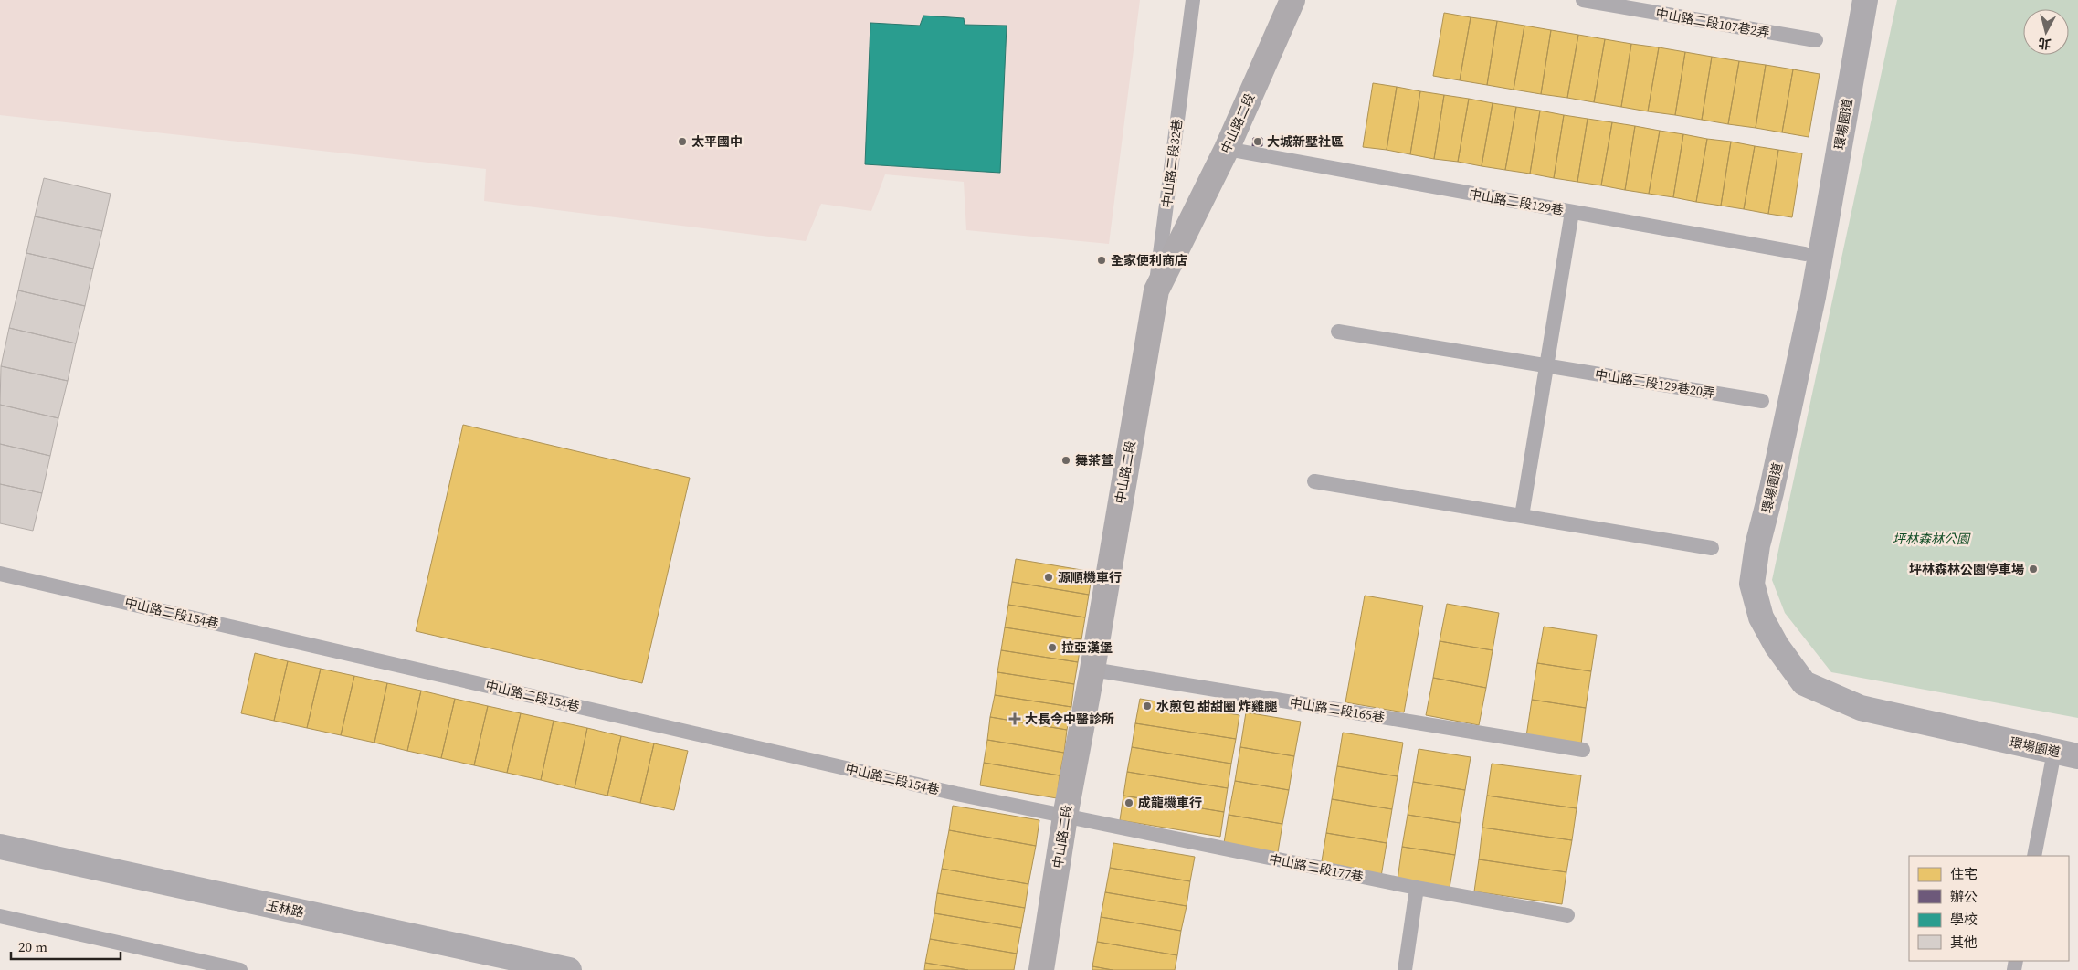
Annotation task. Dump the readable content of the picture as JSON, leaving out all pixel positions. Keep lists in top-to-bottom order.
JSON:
{
  "streets": {
    "main road": ["中山路二段"],
    "street": ["環場園道", "玉林路"],
    "lane": [
      "中山路二段107巷2弄",
      "中山路二段32巷",
      "中山路二段129巷",
      "中山路二段129巷20弄",
      "中山路二段154巷",
      "中山路二段165巷",
      "中山路二段177巷"
    ]
  },
  "crossings": [
    ["中山路二段", "中山路二段32巷"],
    ["中山路二段", "中山路二段129巷"],
    ["中山路二段", "中山路二段154巷"],
    ["中山路二段", "中山路二段165巷"],
    ["中山路二段", "中山路二段177巷"],
    ["中山路二段154巷", "中山路二段177巷"]
  ],
  "parks": ["坪林森林公園"],
  "places": {
    "other": [
      "太平國中",
      "大城新墅社區",
      "全家便利商店",
      "舞茶萱",
      "坪林森林公園停車場",
      "源順機車行",
      "拉亞漢堡",
      "水煎包 甜甜圈 炸雞腿",
      "成龍機車行"
    ],
    "health": ["大長今中醫診所"]
  },
  "legend": [
    "住宅",
    "辦公",
    "學校",
    "其他"
  ],
  "scale_bar": "20 m",
  "north": "bottom"
}
